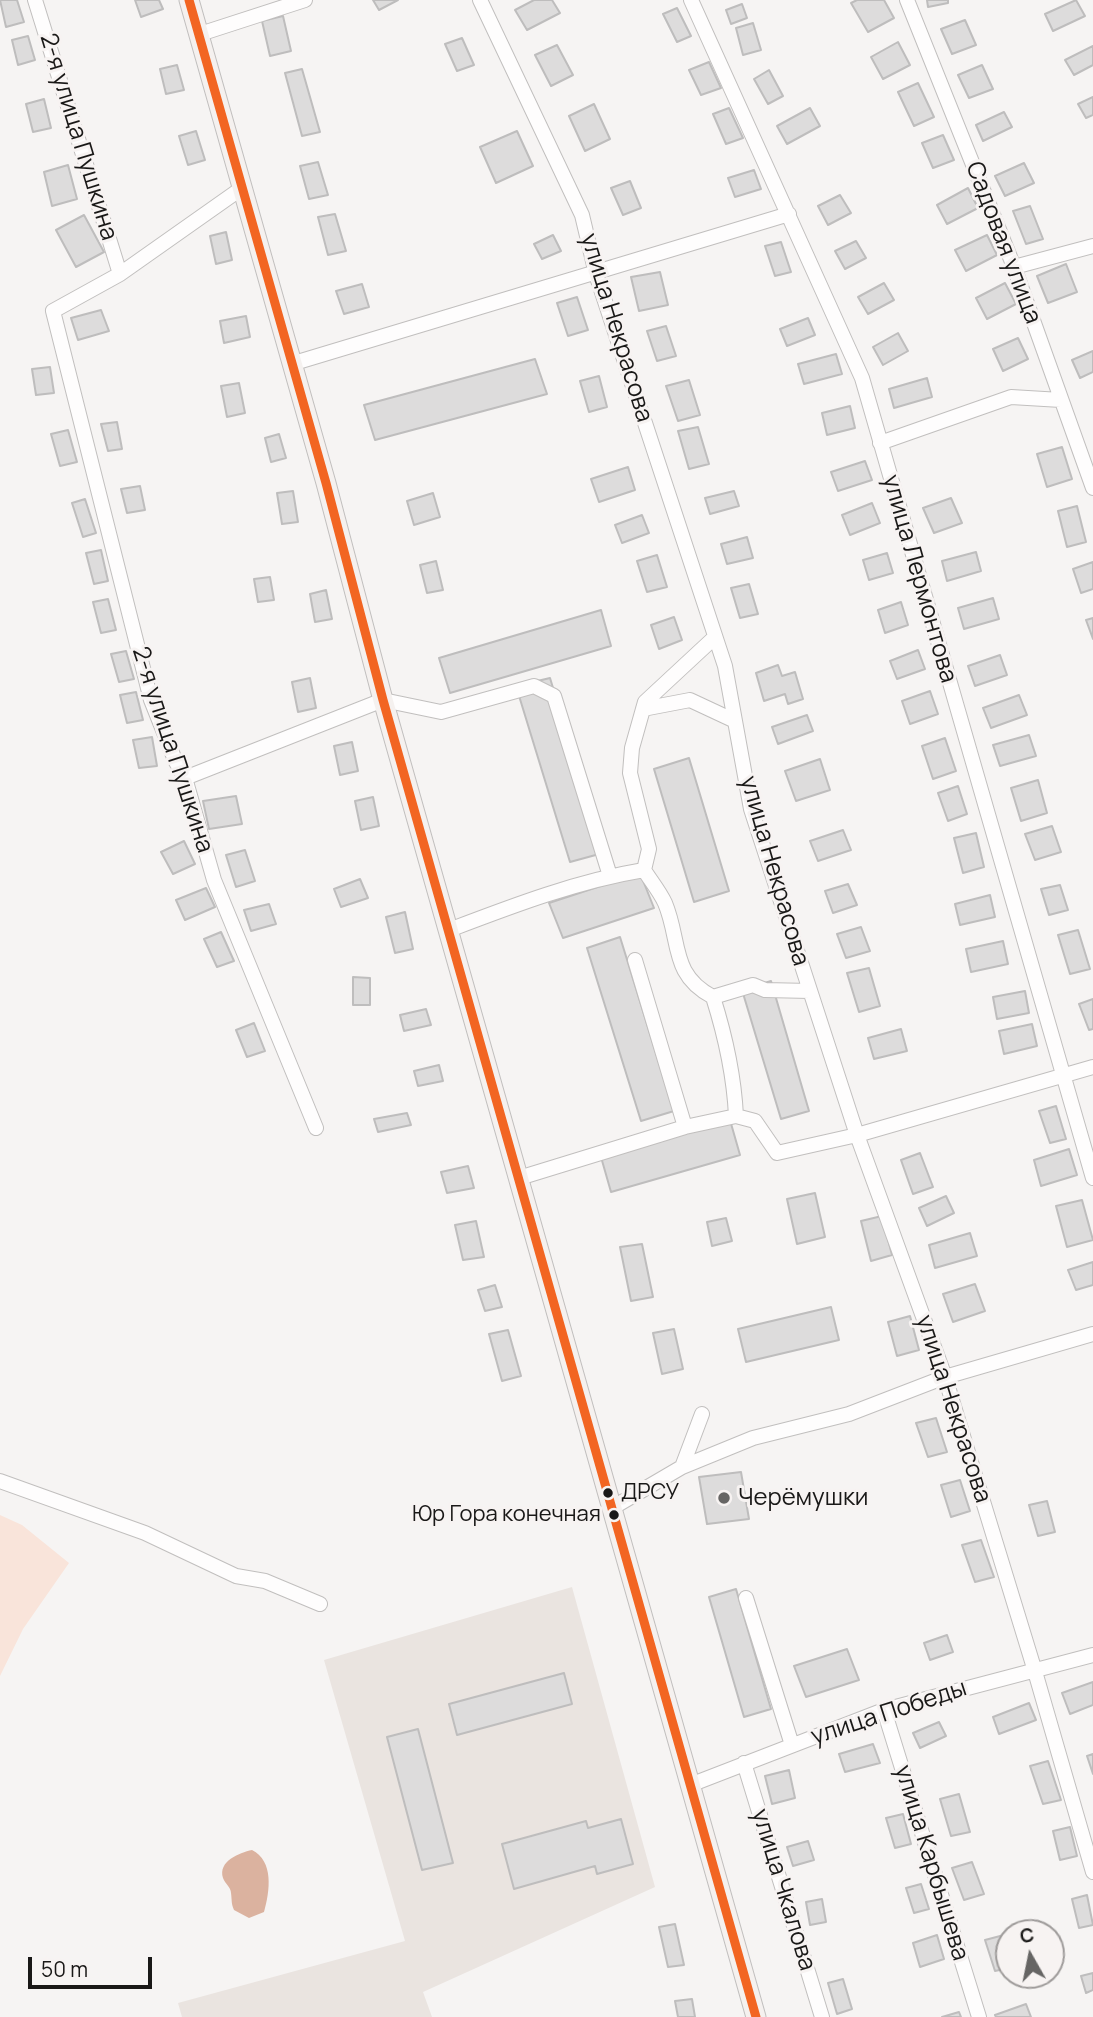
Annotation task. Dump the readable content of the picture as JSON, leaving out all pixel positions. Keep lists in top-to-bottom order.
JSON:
{
  "streets": {
    "street": [
      "2-я улица Пушкина",
      "Садовая улица",
      "улица Некрасова",
      "улица Лермонтова",
      "улица Победы",
      "улица Карбышева",
      "улица Чкалова"
    ]
  },
  "crossings": [
    ["улица Некрасова", "улица Победы"],
    ["улица Победы", "улица Карбышева"],
    ["улица Победы", "улица Чкалова"]
  ],
  "places": ["ДРСУ", "Черёмушки", "Юр Гора конечная"],
  "scale_bar": "50 m",
  "north": "top"
}
